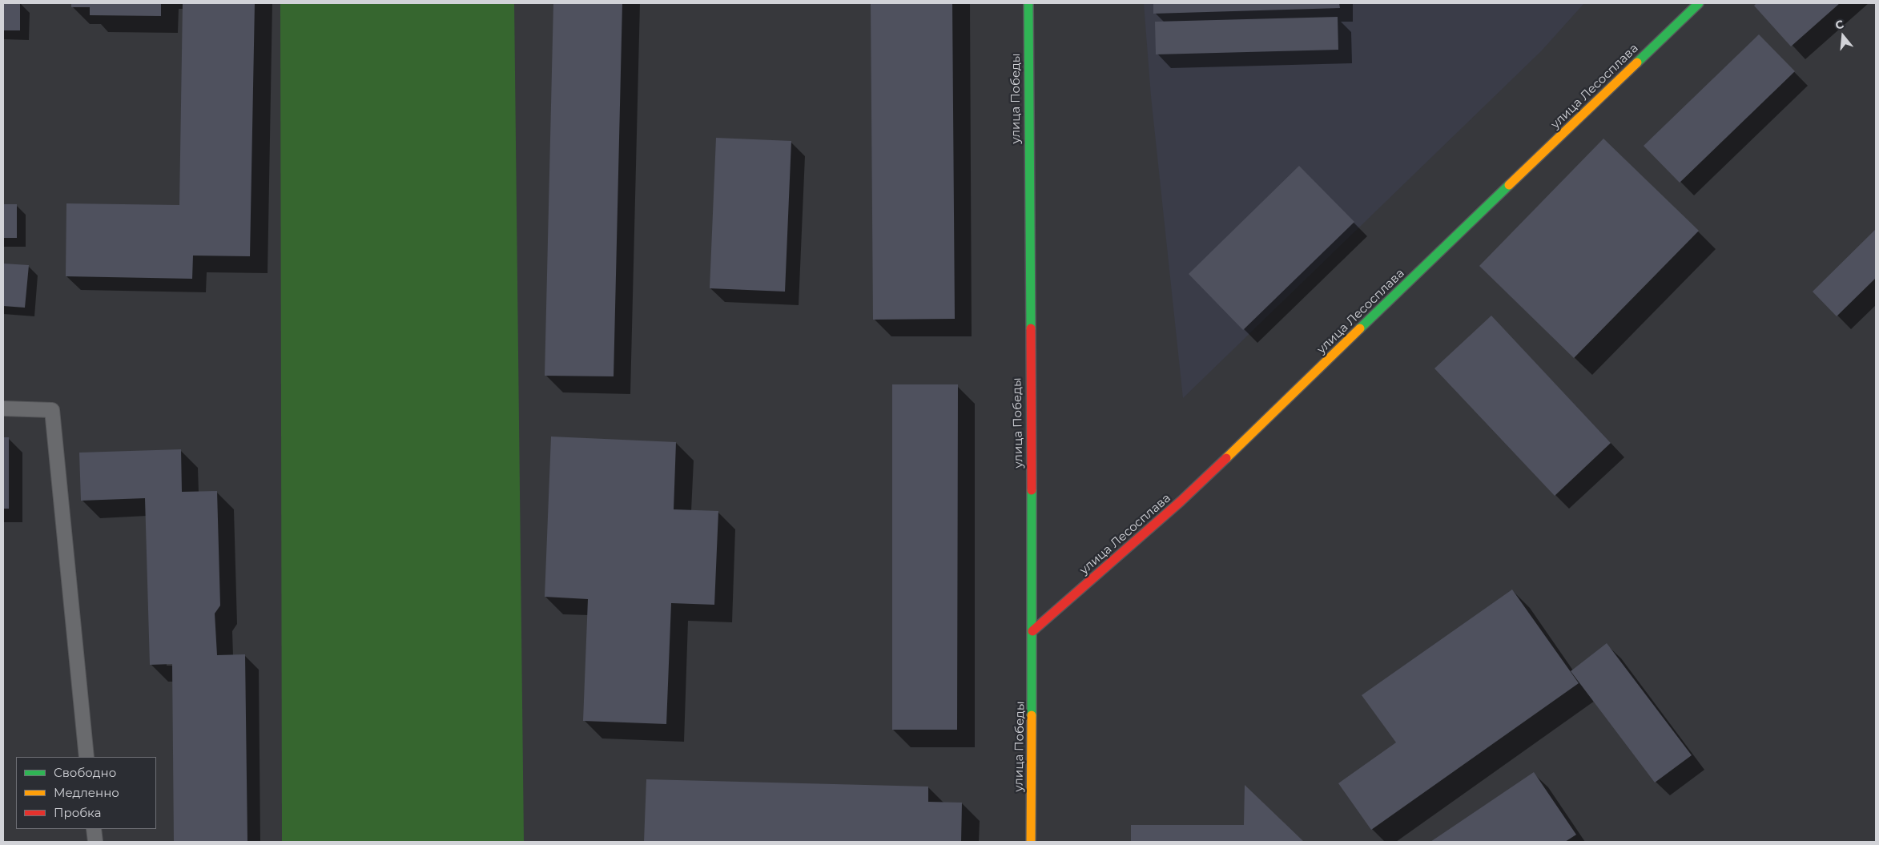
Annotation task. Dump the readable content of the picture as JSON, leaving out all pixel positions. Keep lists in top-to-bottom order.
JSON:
{
  "streets": {
    "street": ["улица Лесосплава", "улица Победы"]
  },
  "crossings": [
    ["улица Лесосплава", "улица Победы"]
  ],
  "legend": ["Свободно", "Медленно", "Пробка"],
  "north": "top"
}
